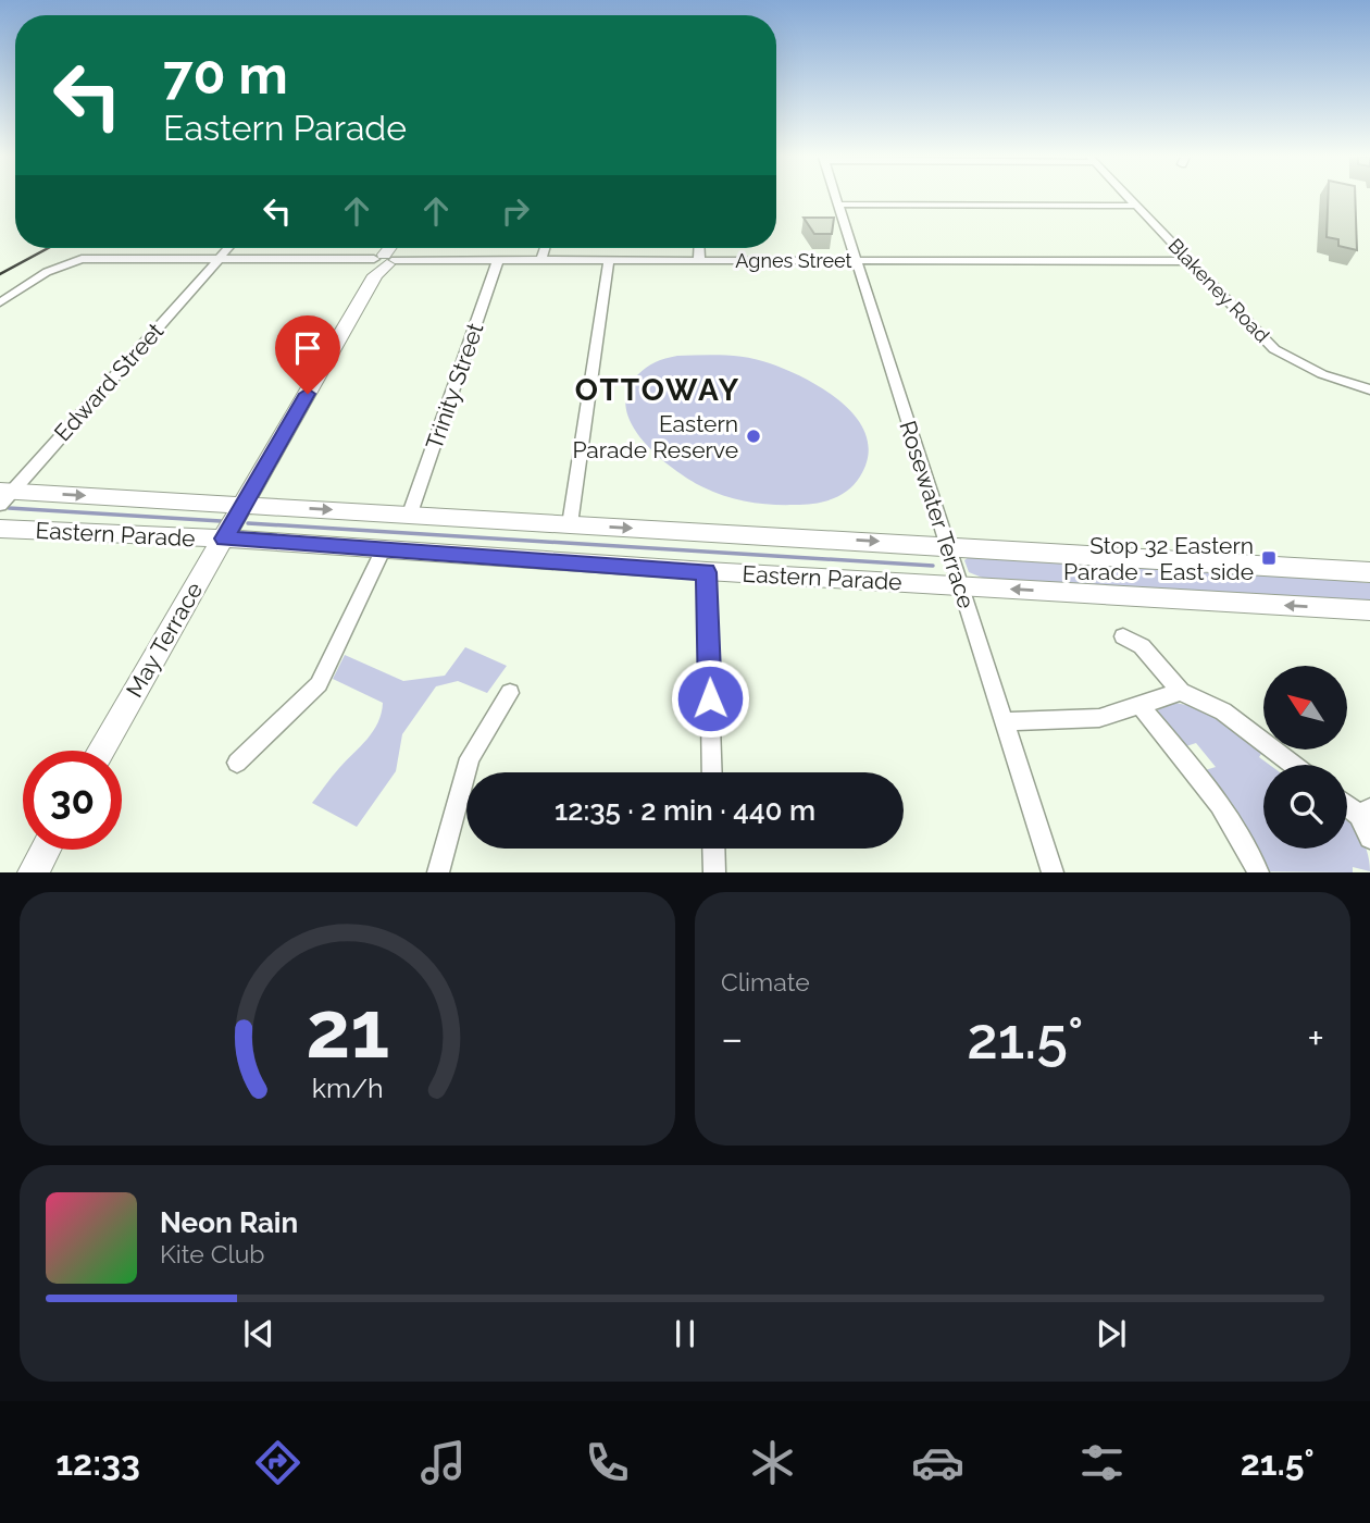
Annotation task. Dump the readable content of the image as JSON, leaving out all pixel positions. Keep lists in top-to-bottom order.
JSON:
{
  "streets": {
    "main road": ["Eastern Parade", "May Terrace"],
    "street": [
      "Agnes Street",
      "Blakeney Road",
      "Edward Street",
      "Trinity Street",
      "Rosewater Terrace"
    ]
  },
  "crossings": [
    ["Agnes Street", "Blakeney Road"],
    ["Agnes Street", "Edward Street"],
    ["Agnes Street", "Trinity Street"],
    ["Agnes Street", "Rosewater Terrace"],
    ["Agnes Street", "May Terrace"],
    ["Edward Street", "Eastern Parade"],
    ["Trinity Street", "Eastern Parade"],
    ["Rosewater Terrace", "Eastern Parade"],
    ["Eastern Parade", "May Terrace"]
  ],
  "districts": ["OTTOWAY"],
  "places": {
    "other": ["Eastern Parade Reserve"],
    "transit": ["Stop 32 Eastern Parade - East side"]
  },
  "north": "top left",
  "page": {
    "turn": ["70 m", "Eastern Parade"],
    "limit": "30",
    "trip": "12:35 · 2 min · 440 m",
    "tile": "Climate",
    "heat": ["−", "21.5°", "+"],
    "song": ["Neon Rain", "Kite Club"],
    "tabs": ["12:33", "21.5°"],
    "gauge": ["21", "km/h"]
  }
}
